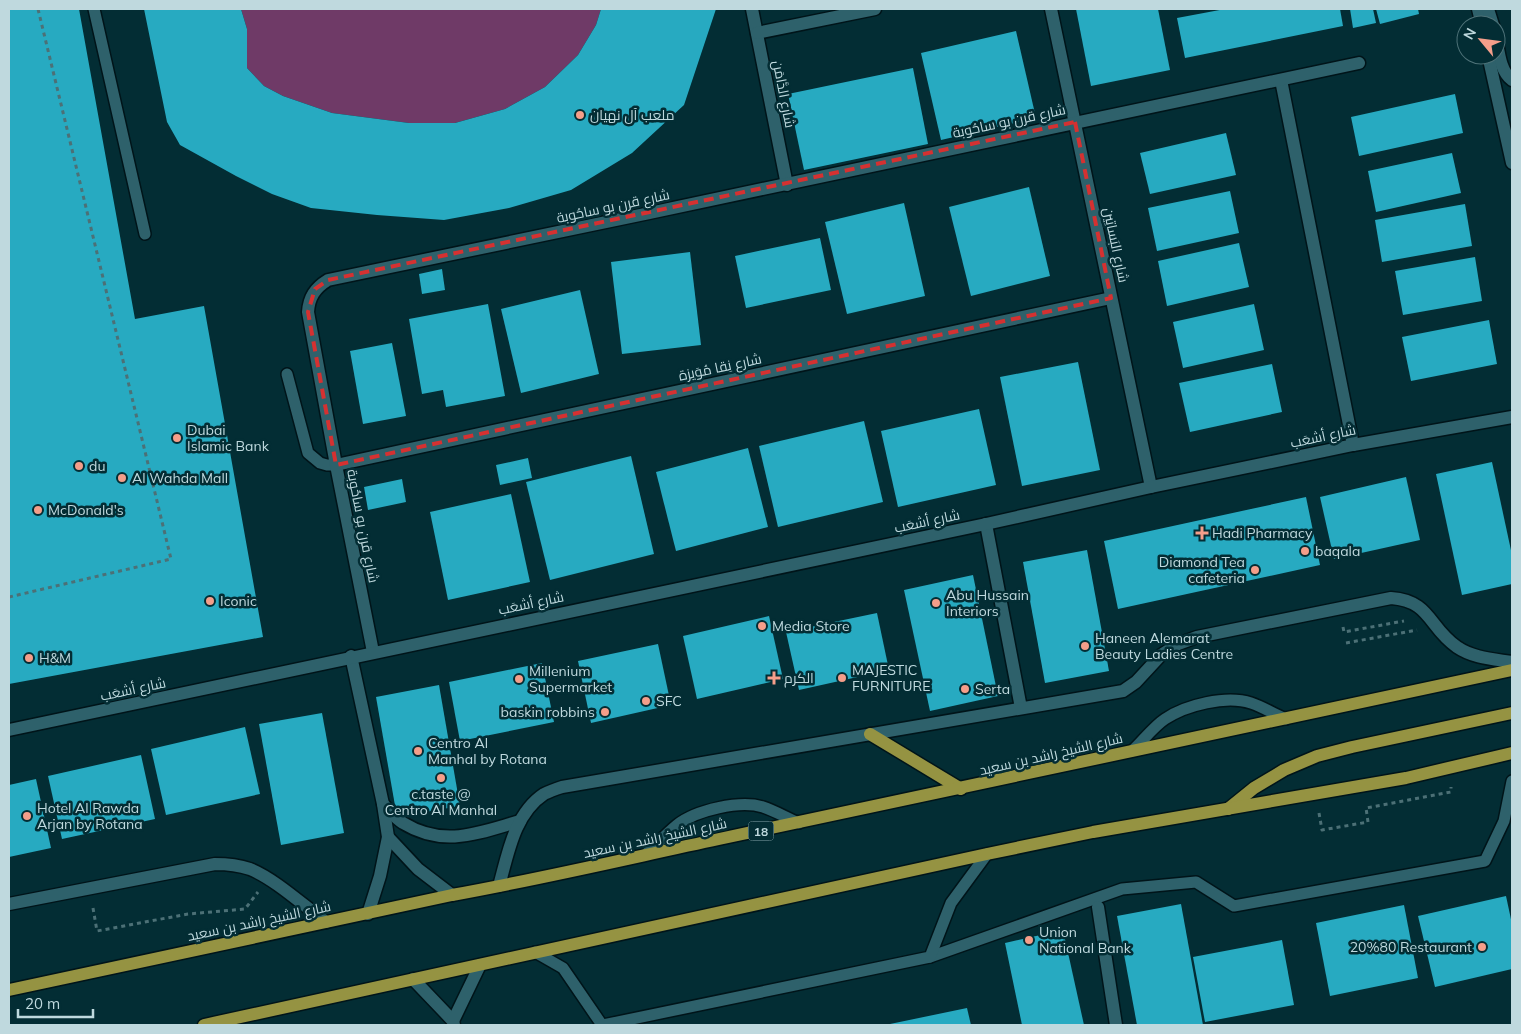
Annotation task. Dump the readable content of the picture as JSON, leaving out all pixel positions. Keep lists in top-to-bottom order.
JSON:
{
  "streets": {
    "main road": ["شارع الشيخ راشد بن سعيد", "18"],
    "street": [
      "شارع الدَّامَن",
      "شارع قرن بو ساحُوبة",
      "شارع البَساتِين",
      "شارع نِقا مُوَيزة",
      "شارع أشعَب"
    ]
  },
  "crossings": [
    ["شارع الدَّامَن", "شارع قرن بو ساحُوبة"],
    ["شارع قرن بو ساحُوبة", "شارع البَساتِين"],
    ["شارع قرن بو ساحُوبة", "شارع نِقا مُوَيزة"],
    ["شارع قرن بو ساحُوبة", "شارع أشعَب"],
    ["شارع البَساتِين", "شارع نِقا مُوَيزة"],
    ["شارع البَساتِين", "شارع أشعَب"]
  ],
  "places": {
    "other": [
      "ملعب آل نهيان",
      "Dubai Islamic Bank",
      "du",
      "Al Wahda Mall",
      "McDonald's",
      "baqala",
      "Diamond Tea cafeteria",
      "Iconic",
      "Abu Hussain Interiors",
      "Media Store",
      "Haneen Alemarat Beauty Ladies Centre",
      "H&M",
      "MAJESTIC FURNITURE",
      "Millenium Supermarket",
      "Serta",
      "SFC",
      "baskin robbins",
      "Centro Al Manhal by Rotana",
      "c.taste @ Centro Al Manhal",
      "Hotel Al Rawda Arjan by Rotana",
      "Union National Bank",
      "20%80 Restaurant"
    ],
    "health": ["Hadi Pharmacy", "الكرم"]
  },
  "scale_bar": "20 m",
  "north": "top left"
}
